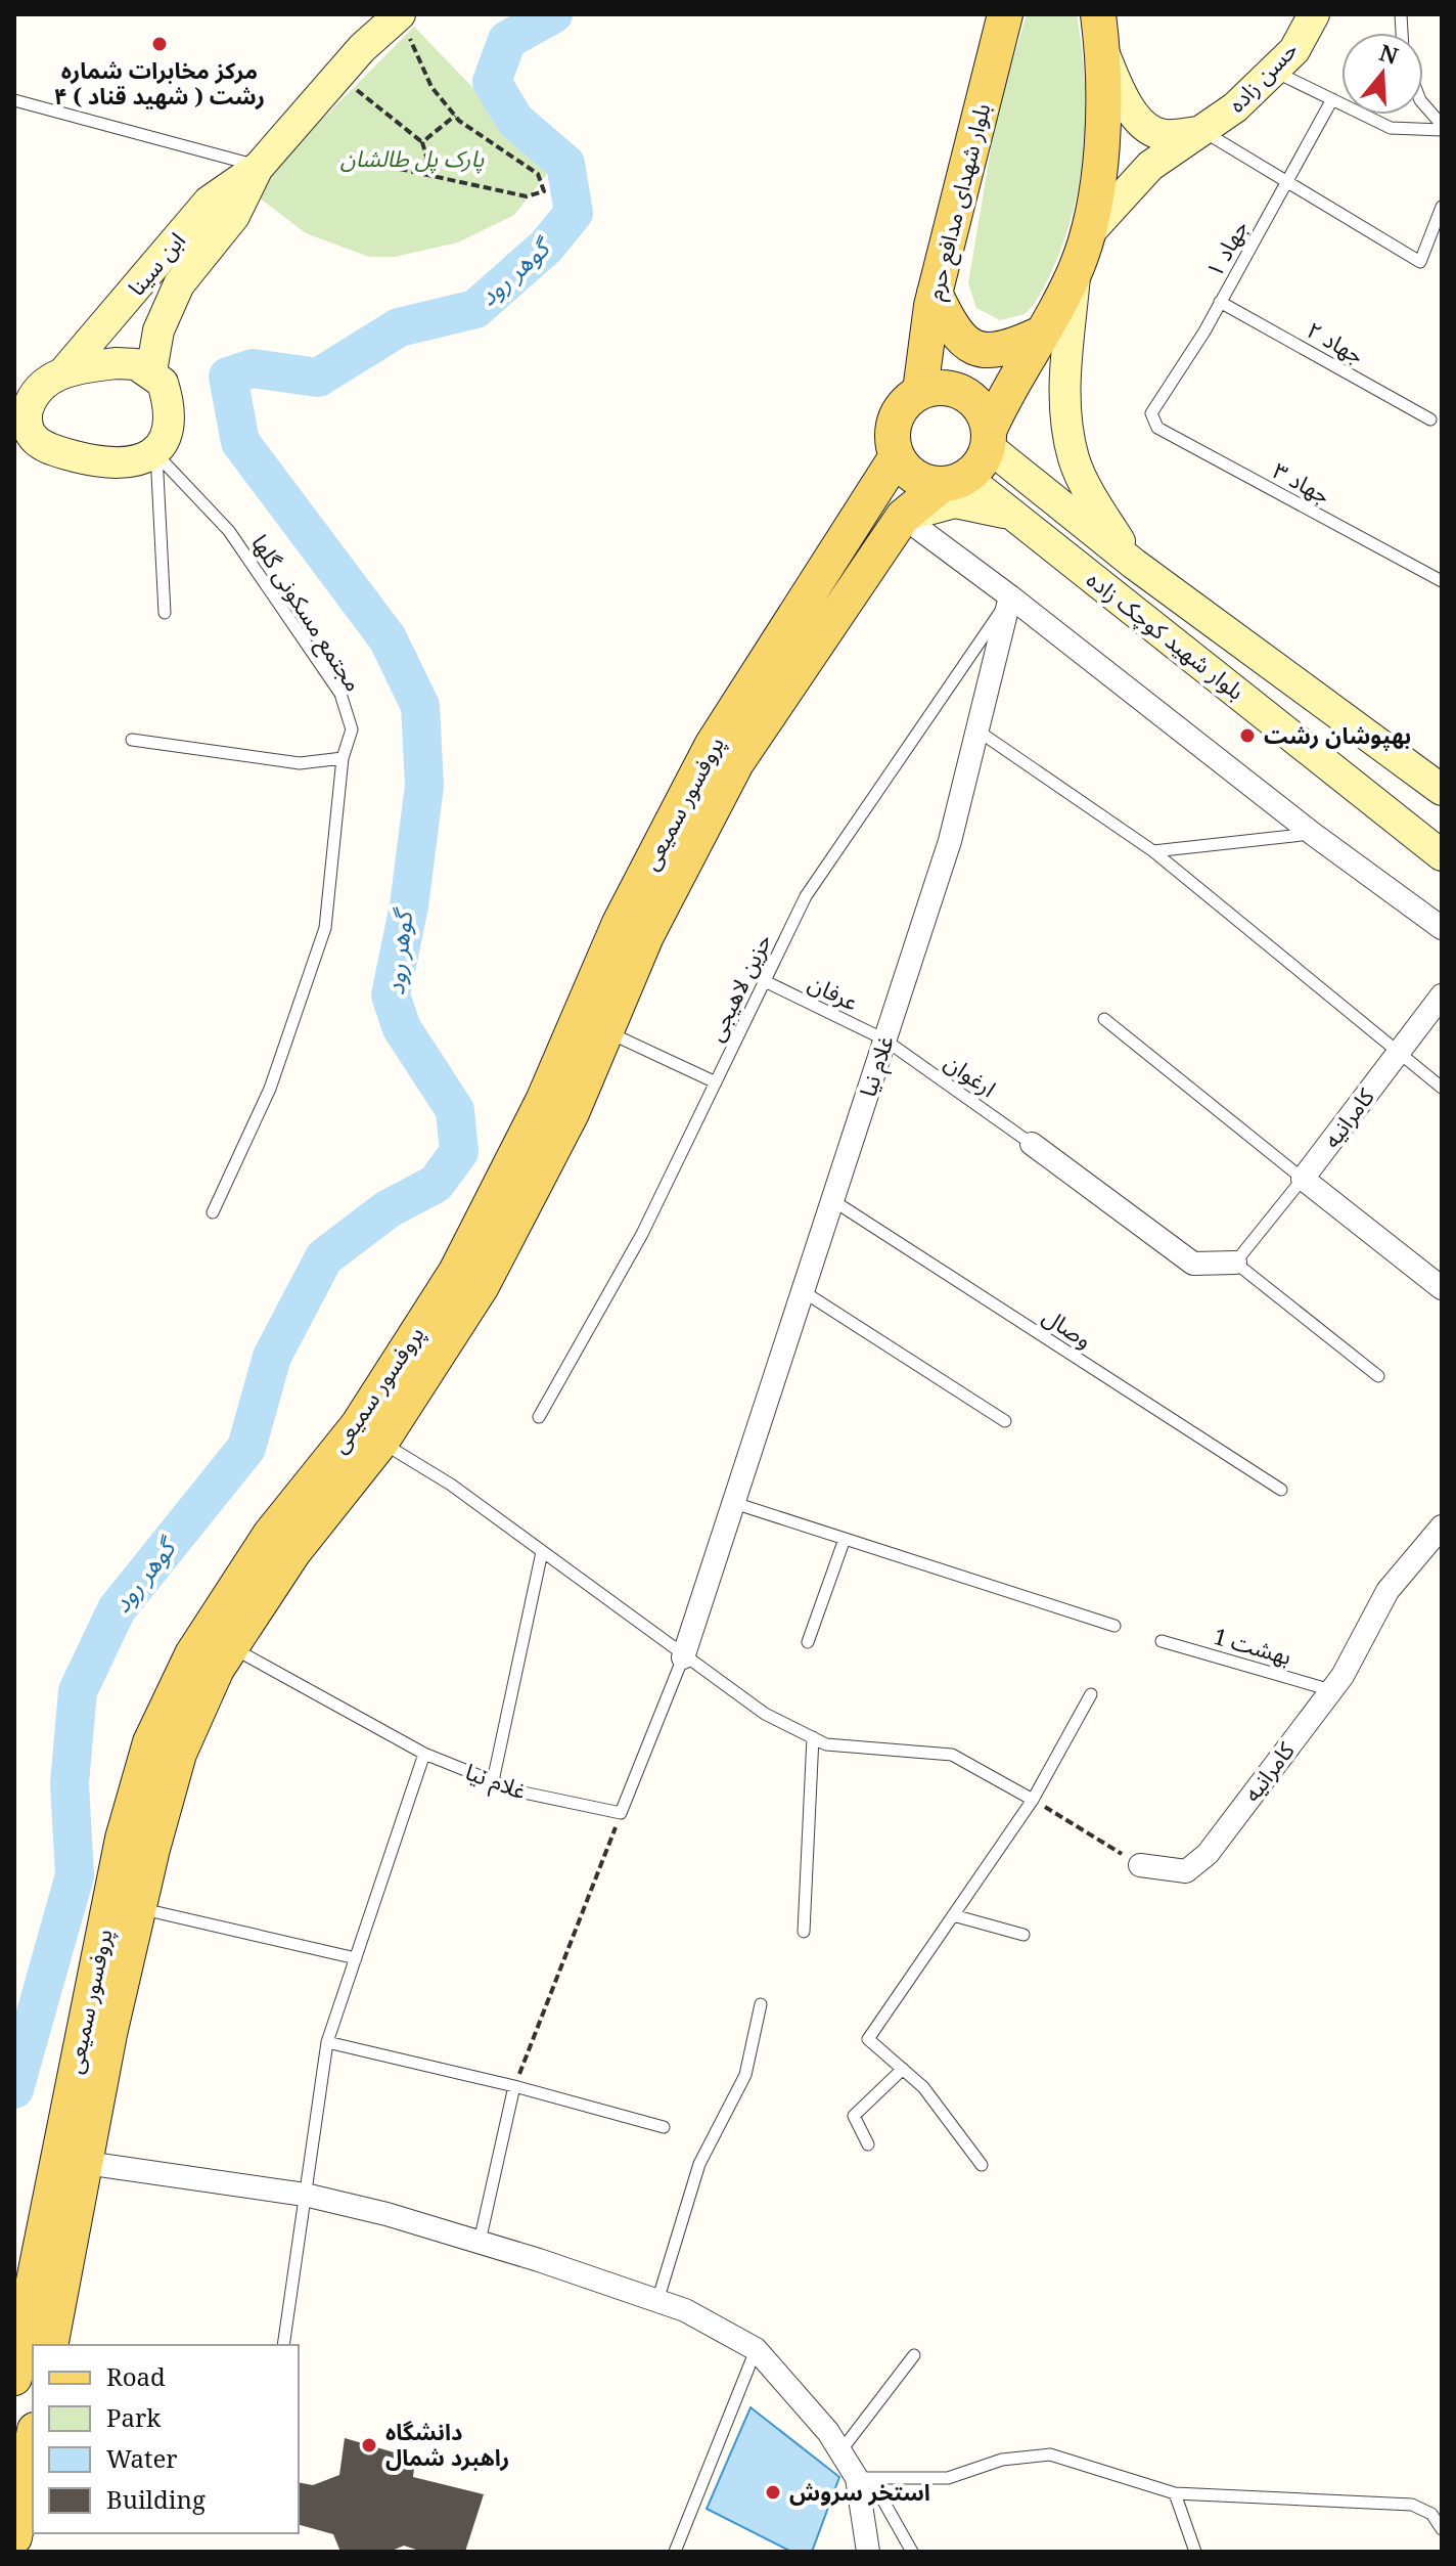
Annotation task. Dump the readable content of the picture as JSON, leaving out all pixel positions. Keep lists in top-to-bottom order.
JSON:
{
  "streets": {
    "main road": ["بلوار شهدای مدافع حرم", "پروفسور سمیعی"],
    "street": [
      "حسن زاده",
      "ابن سینا",
      "بلوار شهید کوچک زاده",
      "غلام نیا",
      "کامرانیه"
    ],
    "lane": [
      "جهاد ۱",
      "جهاد ۲",
      "جهاد ۳",
      "مجتمع مسکونی گلها",
      "حزین لاهیجی",
      "عرفان",
      "ارغوان",
      "وصال",
      "بهشت 1"
    ]
  },
  "crossings": [
    ["بلوار شهدای مدافع حرم", "بلوار شهید کوچک زاده"],
    ["بلوار شهدای مدافع حرم", "پروفسور سمیعی"],
    ["جهاد ۱", "جهاد ۲"],
    ["جهاد ۱", "جهاد ۳"],
    ["ابن سینا", "مجتمع مسکونی گلها"],
    ["بلوار شهید کوچک زاده", "پروفسور سمیعی"],
    ["پروفسور سمیعی", "غلام نیا"],
    ["حزین لاهیجی", "عرفان"],
    ["حزین لاهیجی", "غلام نیا"],
    ["عرفان", "غلام نیا"],
    ["عرفان", "ارغوان"],
    ["غلام نیا", "ارغوان"],
    ["غلام نیا", "وصال"],
    ["کامرانیه", "بهشت 1"]
  ],
  "water": ["گوهر رود"],
  "parks": ["پارک پل طالشان"],
  "places": [
    "مرکز مخابرات شماره ۴ رشت ( شهید قناد )",
    "بهپوشان رشت",
    "دانشگاه راهبرد شمال",
    "استخر سروش"
  ],
  "legend": [
    "Road",
    "Park",
    "Water",
    "Building"
  ],
  "north": "top"
}
